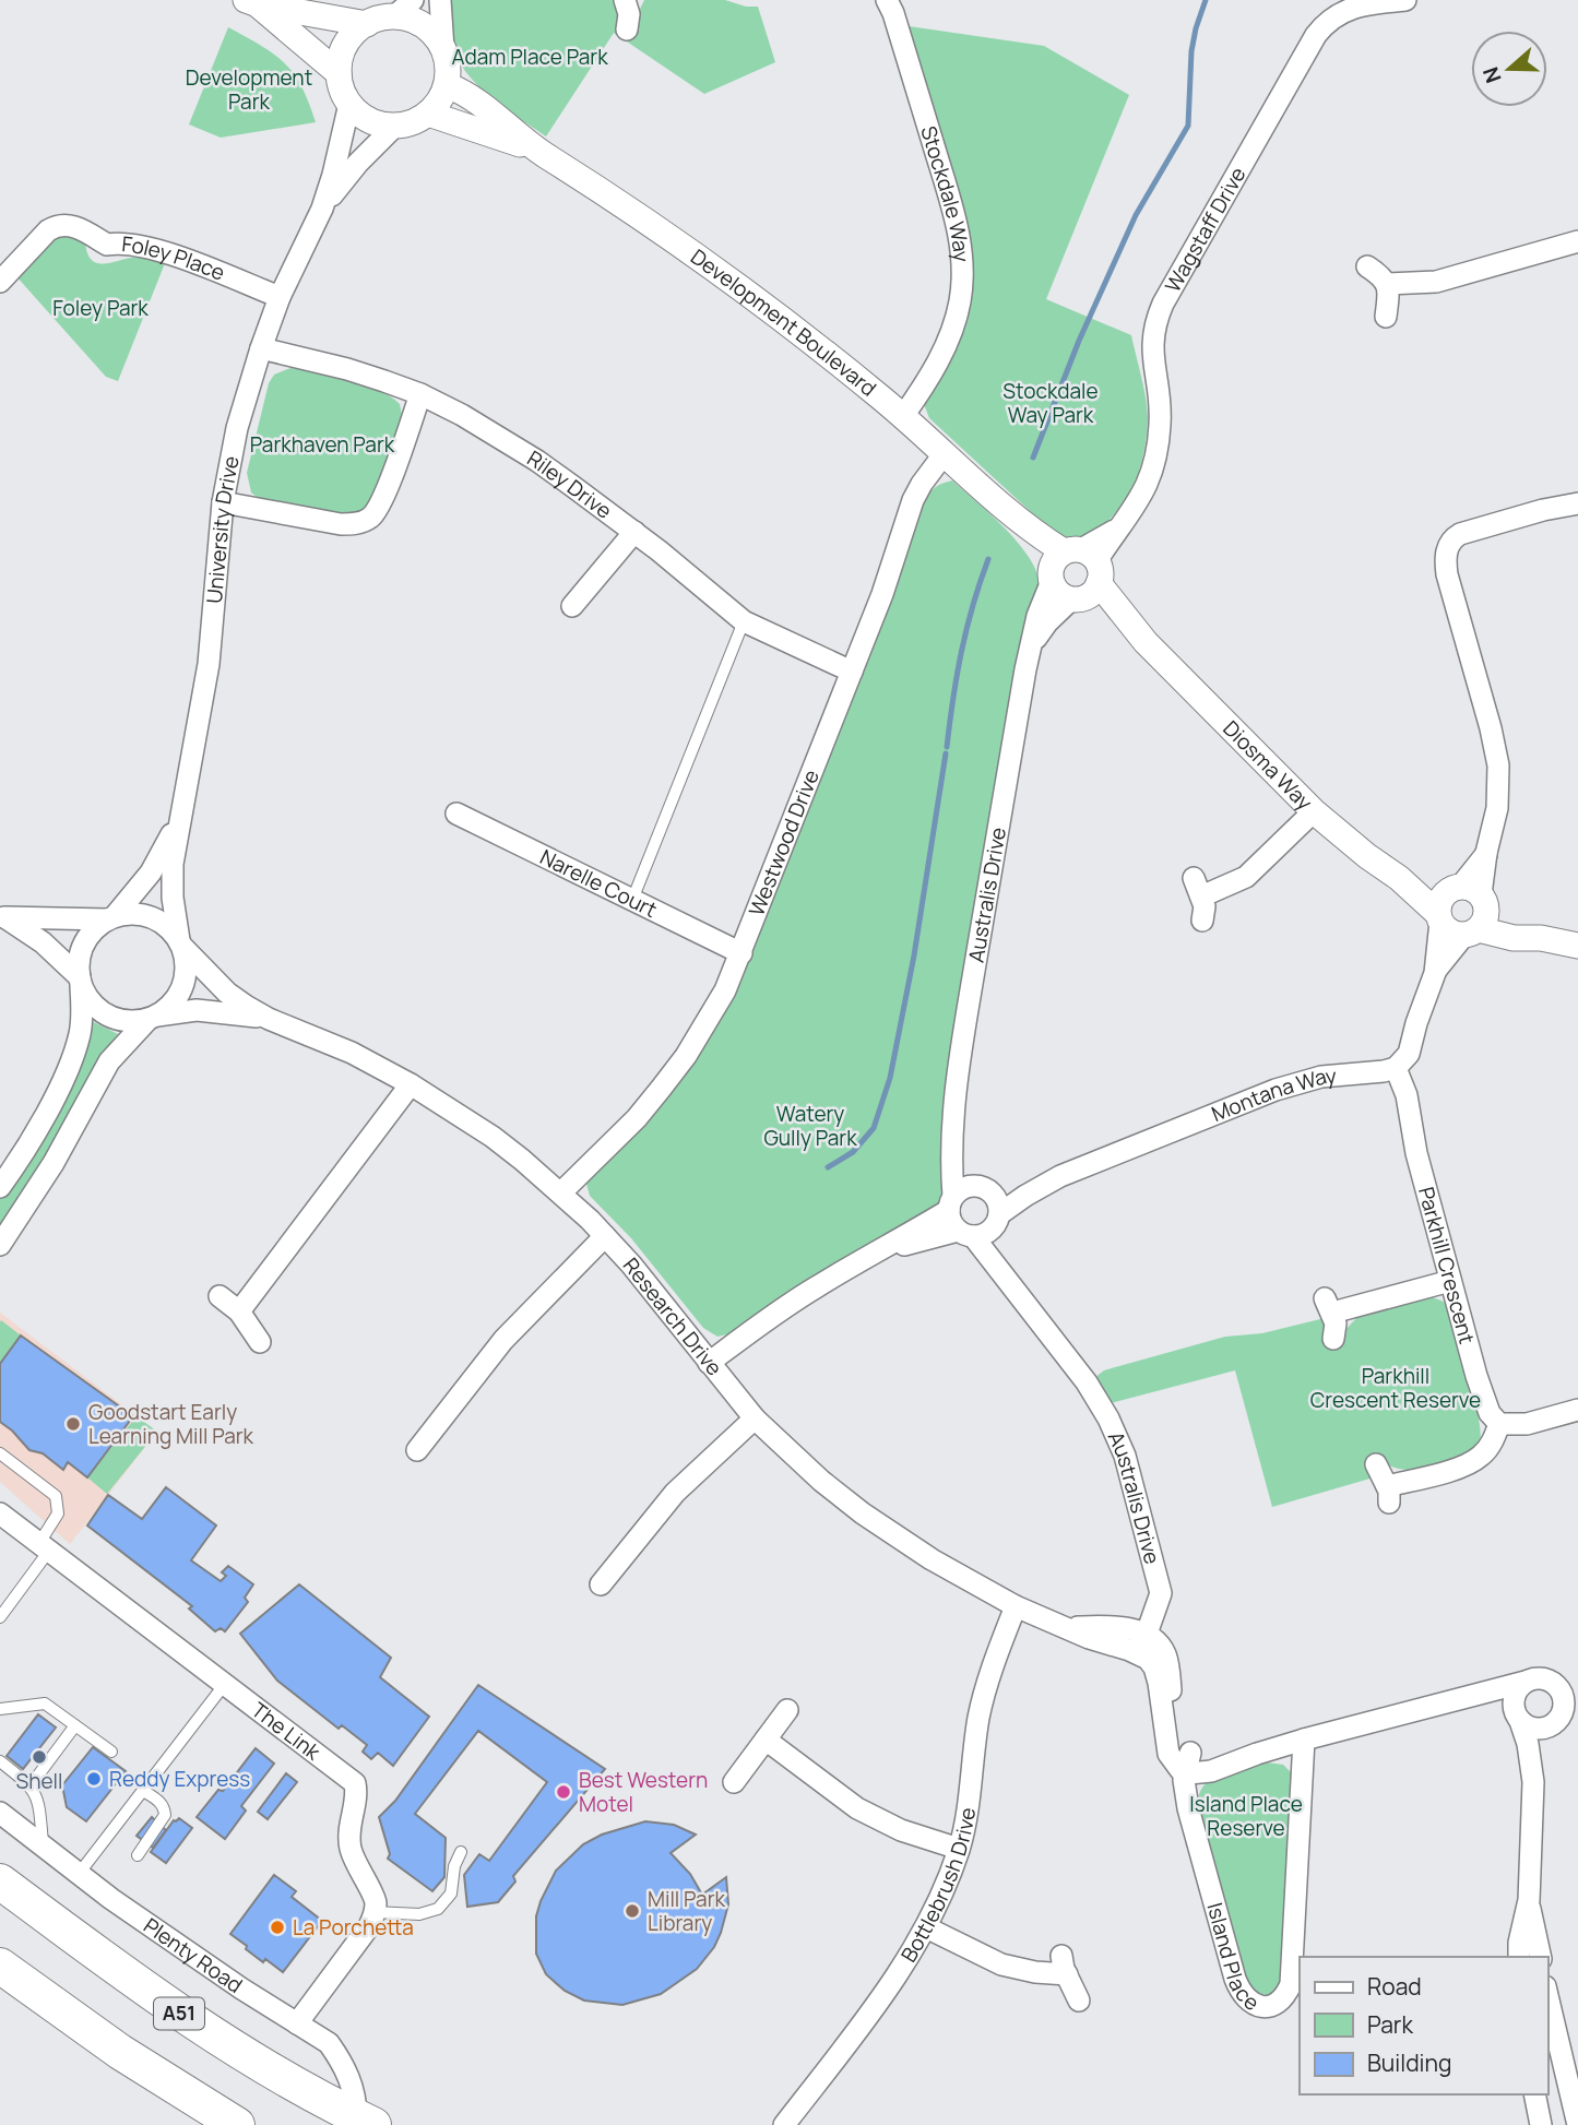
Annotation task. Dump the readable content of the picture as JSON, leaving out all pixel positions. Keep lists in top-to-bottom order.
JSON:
{
  "streets": {
    "highway": ["Plenty Road", "A51"],
    "street": [
      "Stockdale Way",
      "Wagstaff Drive",
      "Foley Place",
      "Development Boulevard",
      "Riley Drive",
      "University Drive",
      "Diosma Way",
      "Westwood Drive",
      "Narelle Court",
      "Australis Drive",
      "Montana Way",
      "Parkhill Crescent",
      "Research Drive",
      "The Link",
      "Bottlebrush Drive",
      "Island Place"
    ]
  },
  "crossings": [
    ["Stockdale Way", "Development Boulevard"],
    ["Wagstaff Drive", "Development Boulevard"],
    ["Wagstaff Drive", "Diosma Way"],
    ["Wagstaff Drive", "Australis Drive"],
    ["Foley Place", "University Drive"],
    ["Development Boulevard", "University Drive"],
    ["Development Boulevard", "Diosma Way"],
    ["Development Boulevard", "Westwood Drive"],
    ["Development Boulevard", "Australis Drive"],
    ["Riley Drive", "University Drive"],
    ["Riley Drive", "Westwood Drive"],
    ["University Drive", "Research Drive"],
    ["Diosma Way", "Australis Drive"],
    ["Westwood Drive", "Narelle Court"],
    ["Westwood Drive", "Research Drive"],
    ["Australis Drive", "Montana Way"],
    ["Australis Drive", "Research Drive"],
    ["Montana Way", "Parkhill Crescent"],
    ["Research Drive", "Bottlebrush Drive"]
  ],
  "parks": [
    "Adam Place Park",
    "Development Park",
    "Foley Park",
    "Stockdale Way Park",
    "Parkhaven Park",
    "Watery Gully Park",
    "Parkhill Crescent Reserve",
    "Island Place Reserve"
  ],
  "places": [
    "Goodstart Early Learning Mill Park",
    "Shell",
    "Reddy Express",
    "Best Western Motel",
    "Mill Park Library",
    "La Porchetta"
  ],
  "legend": ["Road", "Park", "Building"],
  "north": "left"
}
